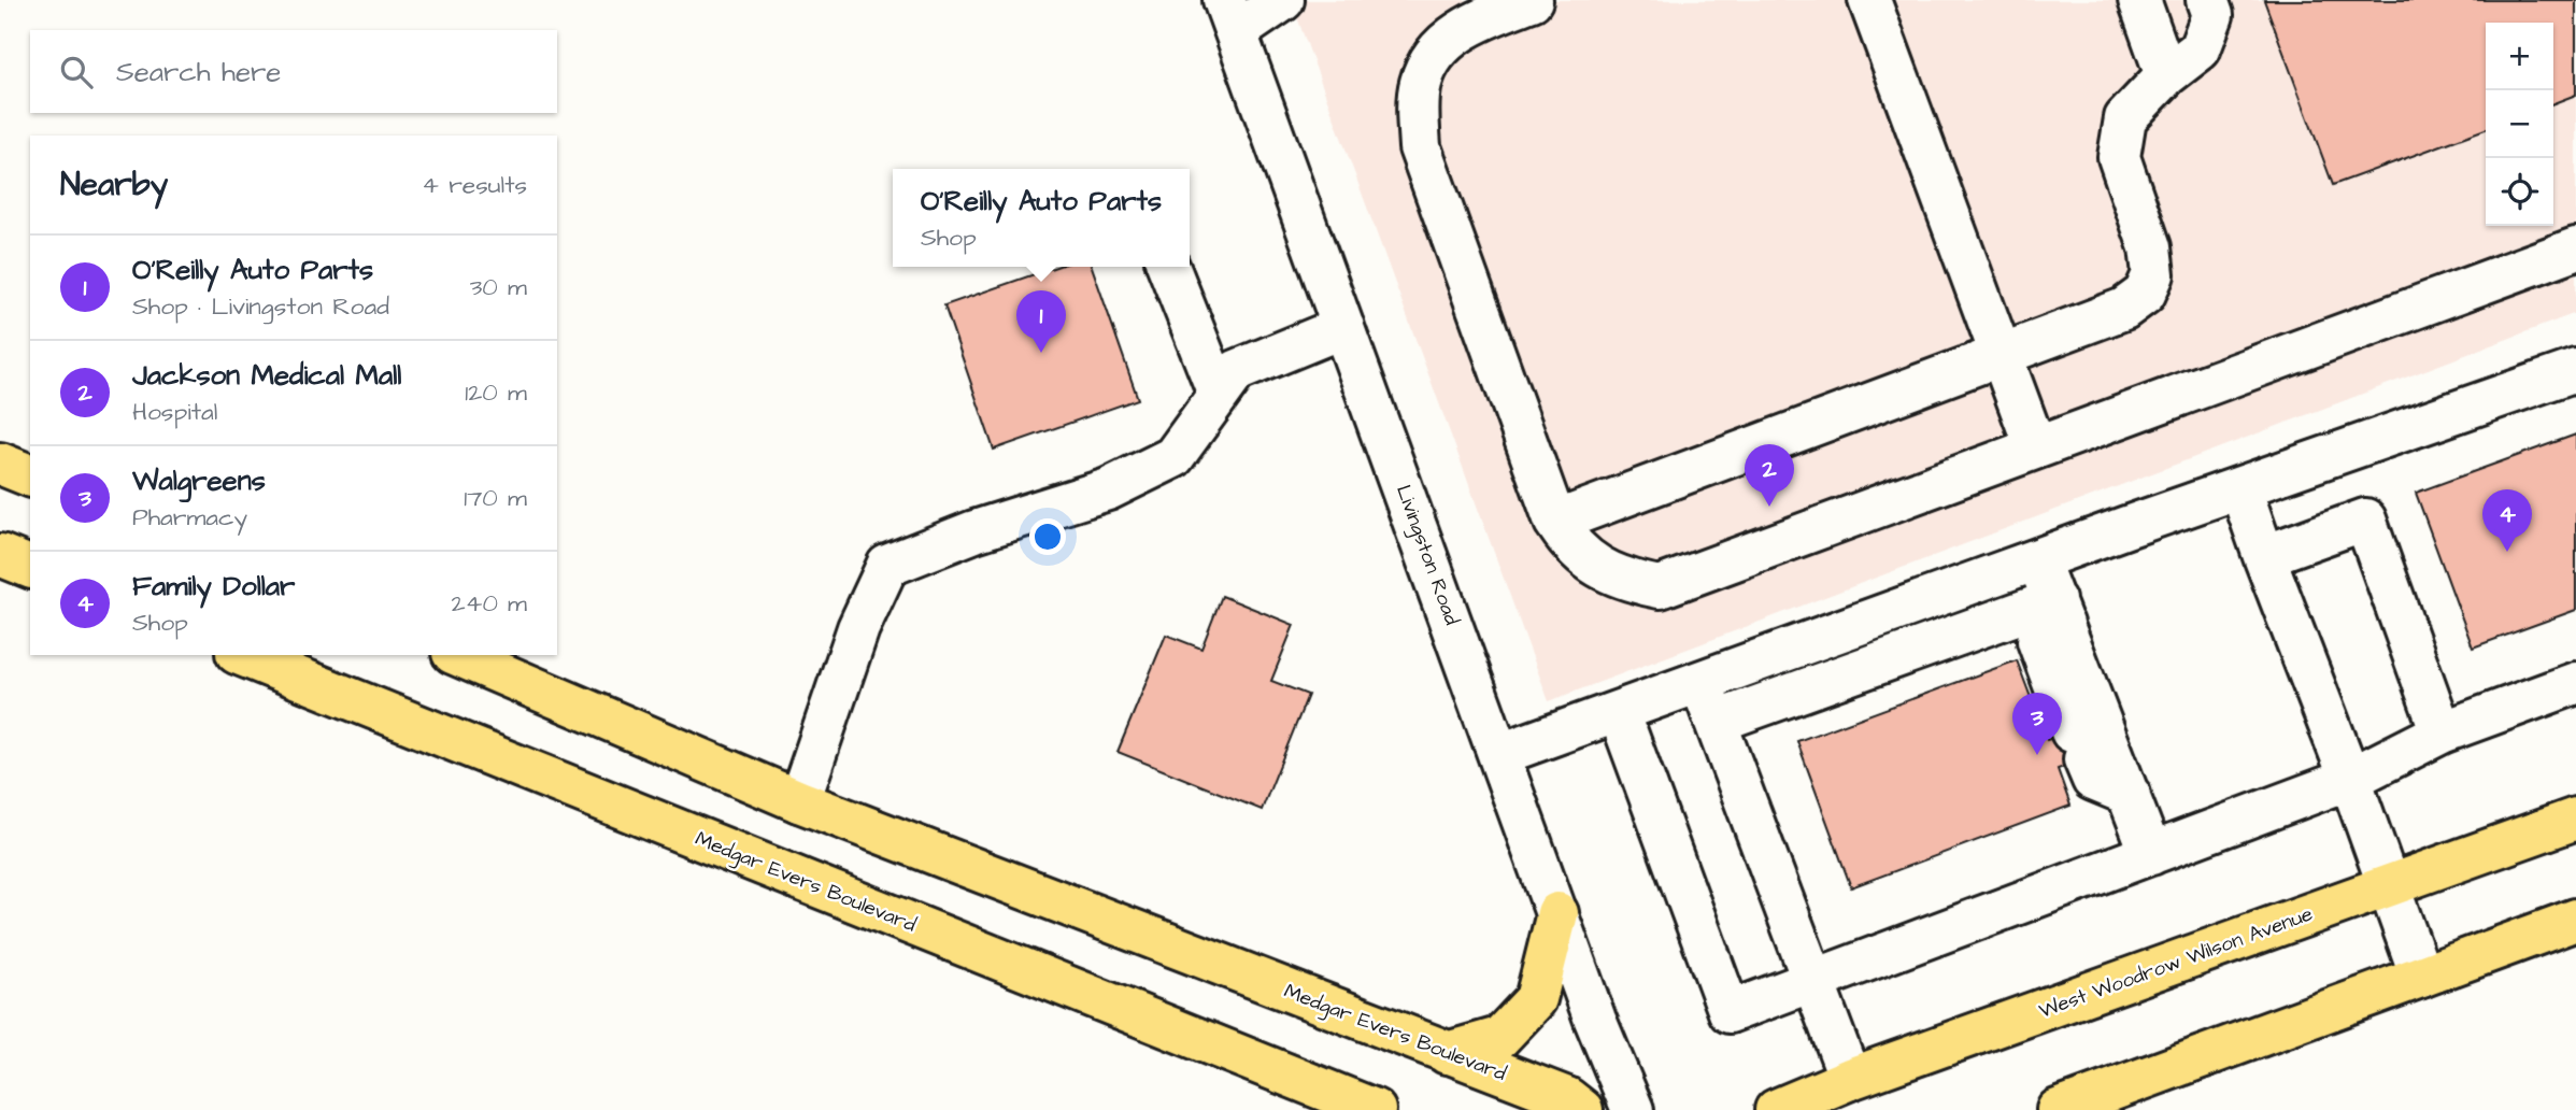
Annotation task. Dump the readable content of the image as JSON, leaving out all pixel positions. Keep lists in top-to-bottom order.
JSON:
{
  "streets": {
    "main road": ["Medgar Evers Boulevard", "West Woodrow Wilson Avenue"],
    "street": ["Livingston Road"]
  },
  "page": {
    "map_buttons": ["+", "−"],
    "search": "Search here",
    "heading": ["Nearby", "4 results"],
    "popup": ["O'Reilly Auto Parts", "Shop"],
    "list": [
      {
        "mark": "1",
        "name": "O'Reilly Auto Parts",
        "note": "Shop · Livingston Road",
        "value": "30 m"
      },
      {
        "mark": "2",
        "name": "Jackson Medical Mall",
        "note": "Hospital",
        "value": "120 m"
      },
      {
        "mark": "3",
        "name": "Walgreens",
        "note": "Pharmacy",
        "value": "170 m"
      },
      {
        "mark": "4",
        "name": "Family Dollar",
        "note": "Shop",
        "value": "240 m"
      }
    ],
    "pins": [
      "1",
      "2",
      "4",
      "3"
    ]
  }
}
